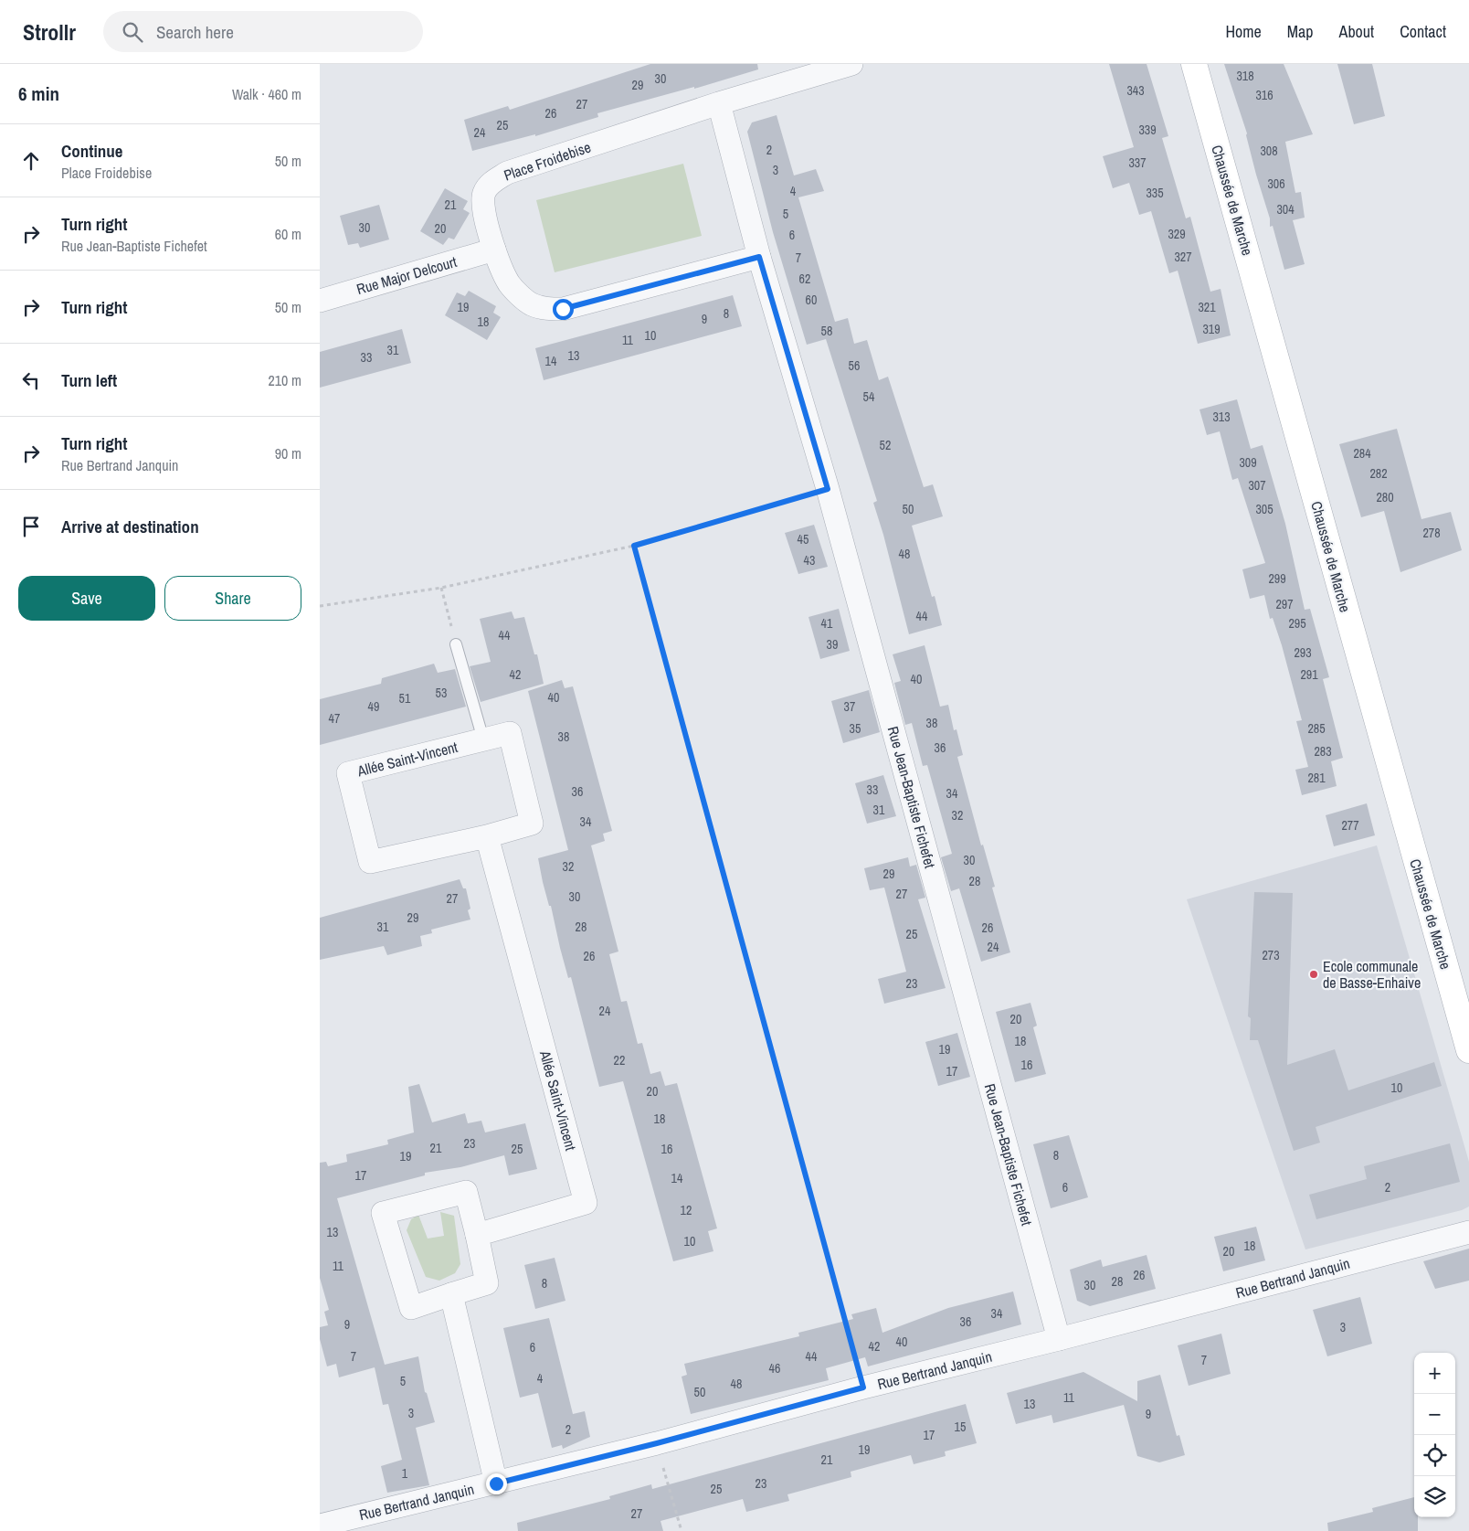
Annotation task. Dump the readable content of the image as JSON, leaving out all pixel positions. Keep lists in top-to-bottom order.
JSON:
{
  "streets": {
    "main road": ["Chaussée de Marche"],
    "street": [
      "Place Froidebise",
      "Rue Major Delcourt",
      "Allée Saint-Vincent",
      "Rue Jean-Baptiste Fichefet",
      "Rue Bertrand Janquin"
    ]
  },
  "crossings": [
    ["Place Froidebise", "Rue Major Delcourt"],
    ["Place Froidebise", "Rue Jean-Baptiste Fichefet"],
    ["Rue Jean-Baptiste Fichefet", "Rue Bertrand Janquin"]
  ],
  "places": ["Ecole communale de Basse-Enhaive"],
  "house_numbers": [
    "318",
    "30",
    "29",
    "343",
    "316",
    "27",
    "26",
    "25",
    "339",
    "24",
    "2",
    "308",
    "337",
    "3",
    "306",
    "4",
    "335",
    "21",
    "304",
    "5",
    "30",
    "20",
    "329",
    "6",
    "327",
    "7",
    "62",
    "60",
    "19",
    "321",
    "8",
    "9",
    "18",
    "319",
    "58",
    "10",
    "11",
    "31",
    "13",
    "33",
    "14",
    "56",
    "54",
    "313",
    "52",
    "284",
    "309",
    "282",
    "307",
    "280",
    "50",
    "305",
    "278",
    "45",
    "48",
    "43",
    "299",
    "297",
    "44",
    "41",
    "295",
    "44",
    "39",
    "293",
    "42",
    "291",
    "40",
    "53",
    "40",
    "51",
    "49",
    "37",
    "47",
    "38",
    "35",
    "285",
    "38",
    "36",
    "283",
    "281",
    "33",
    "36",
    "34",
    "31",
    "32",
    "34",
    "277",
    "30",
    "32",
    "29",
    "28",
    "27",
    "30",
    "27",
    "29",
    "31",
    "28",
    "26",
    "25",
    "24",
    "273",
    "26",
    "23",
    "24",
    "20",
    "18",
    "19",
    "22",
    "16",
    "17",
    "10",
    "20",
    "18",
    "23",
    "21",
    "25",
    "16",
    "8",
    "19",
    "17",
    "14",
    "6",
    "2",
    "12",
    "13",
    "10",
    "18",
    "20",
    "11",
    "26",
    "28",
    "8",
    "30",
    "34",
    "36",
    "9",
    "3",
    "40",
    "42",
    "6",
    "7",
    "44",
    "7",
    "46",
    "4",
    "5",
    "48",
    "50",
    "11",
    "13",
    "3",
    "9",
    "15",
    "2",
    "17",
    "19",
    "21",
    "1",
    "23",
    "25",
    "27"
  ],
  "page": {
    "header": "Strollr",
    "search": "Search here",
    "nav": [
      "Home",
      "Map",
      "About",
      "Contact"
    ],
    "heading": ["6 min", "Walk · 460 m"],
    "list": [
      ["Continue", "Place Froidebise", "50 m"],
      ["Turn right", "Rue Jean-Baptiste Fichefet", "60 m"],
      ["Turn right", "50 m"],
      ["Turn left", "210 m"],
      ["Turn right", "Rue Bertrand Janquin", "90 m"],
      "Arrive at destination"
    ],
    "buttons": ["Save", "Share"],
    "map_buttons": ["+", "−"]
  }
}
